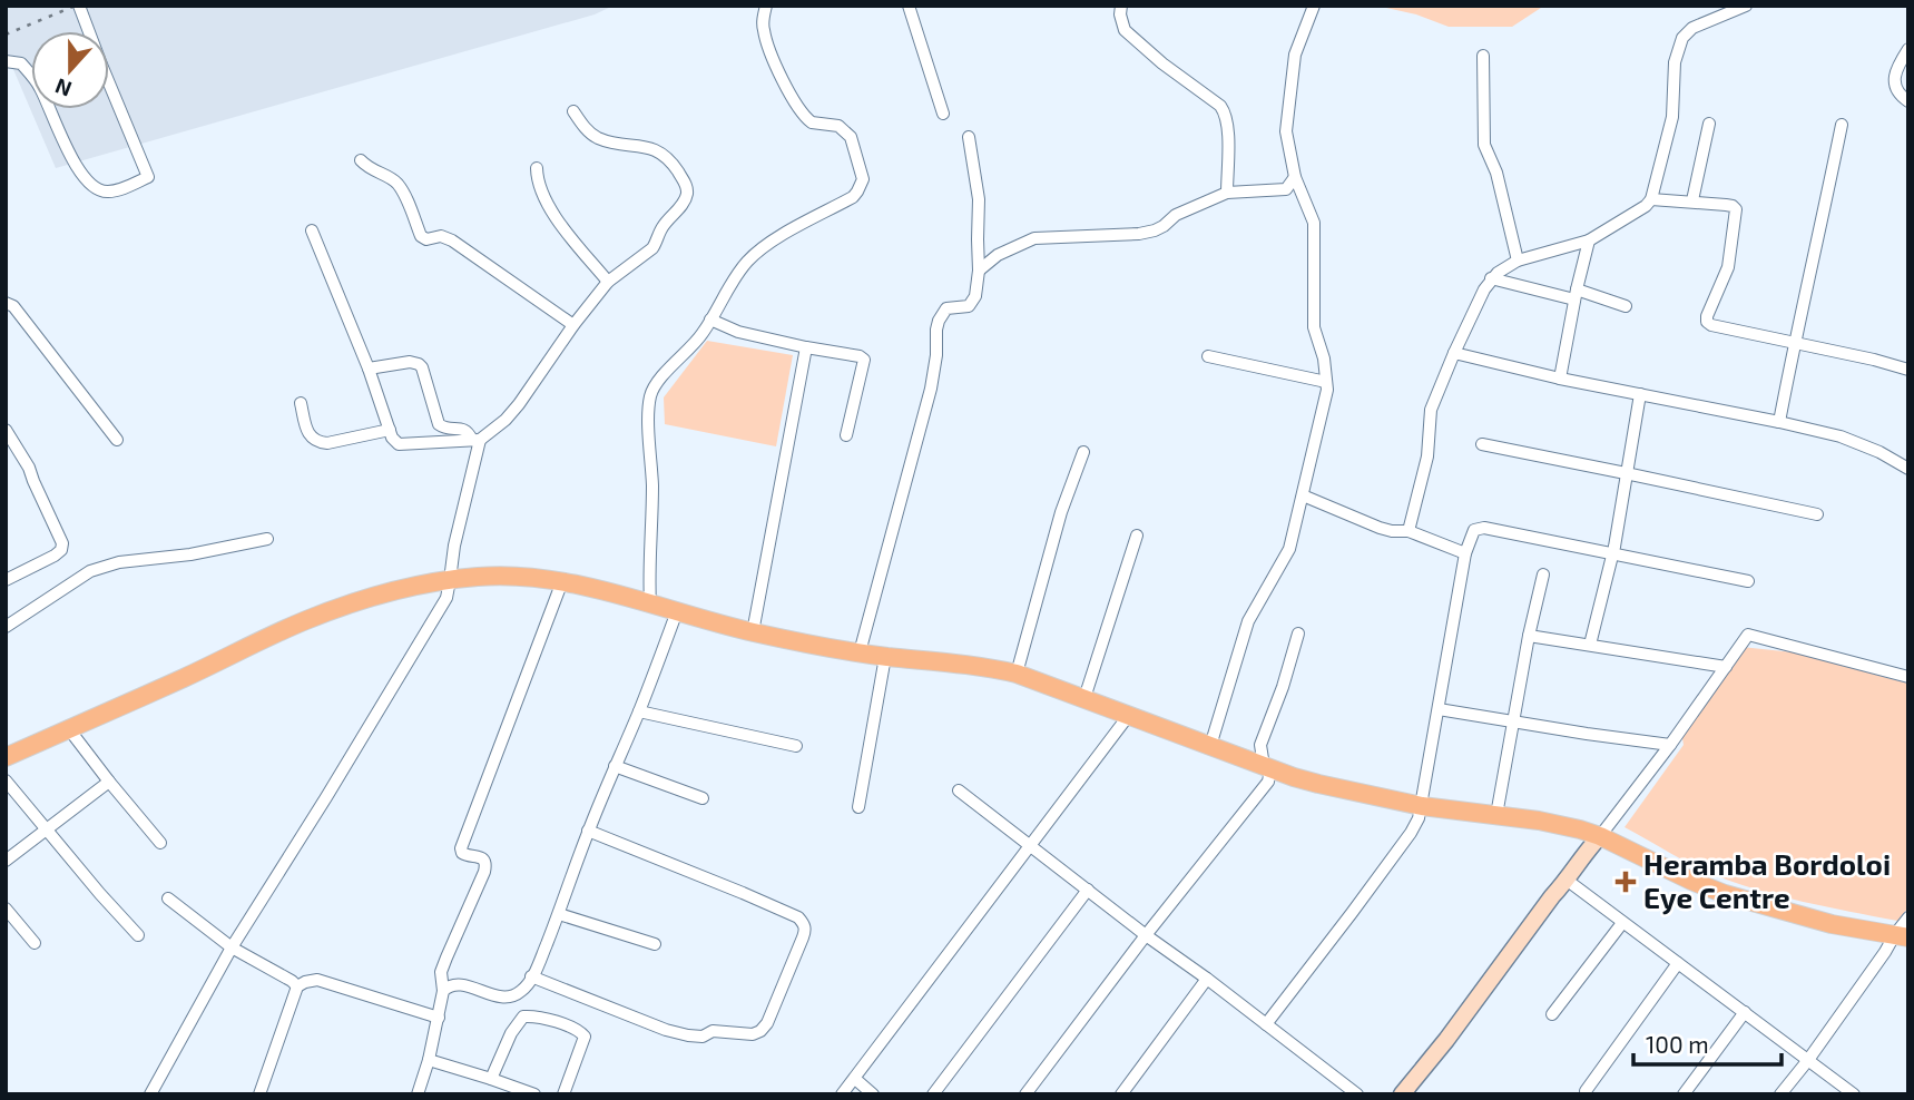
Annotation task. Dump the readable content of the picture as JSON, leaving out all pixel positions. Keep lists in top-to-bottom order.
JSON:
{
  "places": {
    "health": ["Heramba Bordoloi Eye Centre"]
  },
  "scale_bar": "100 m",
  "north": "bottom"
}
